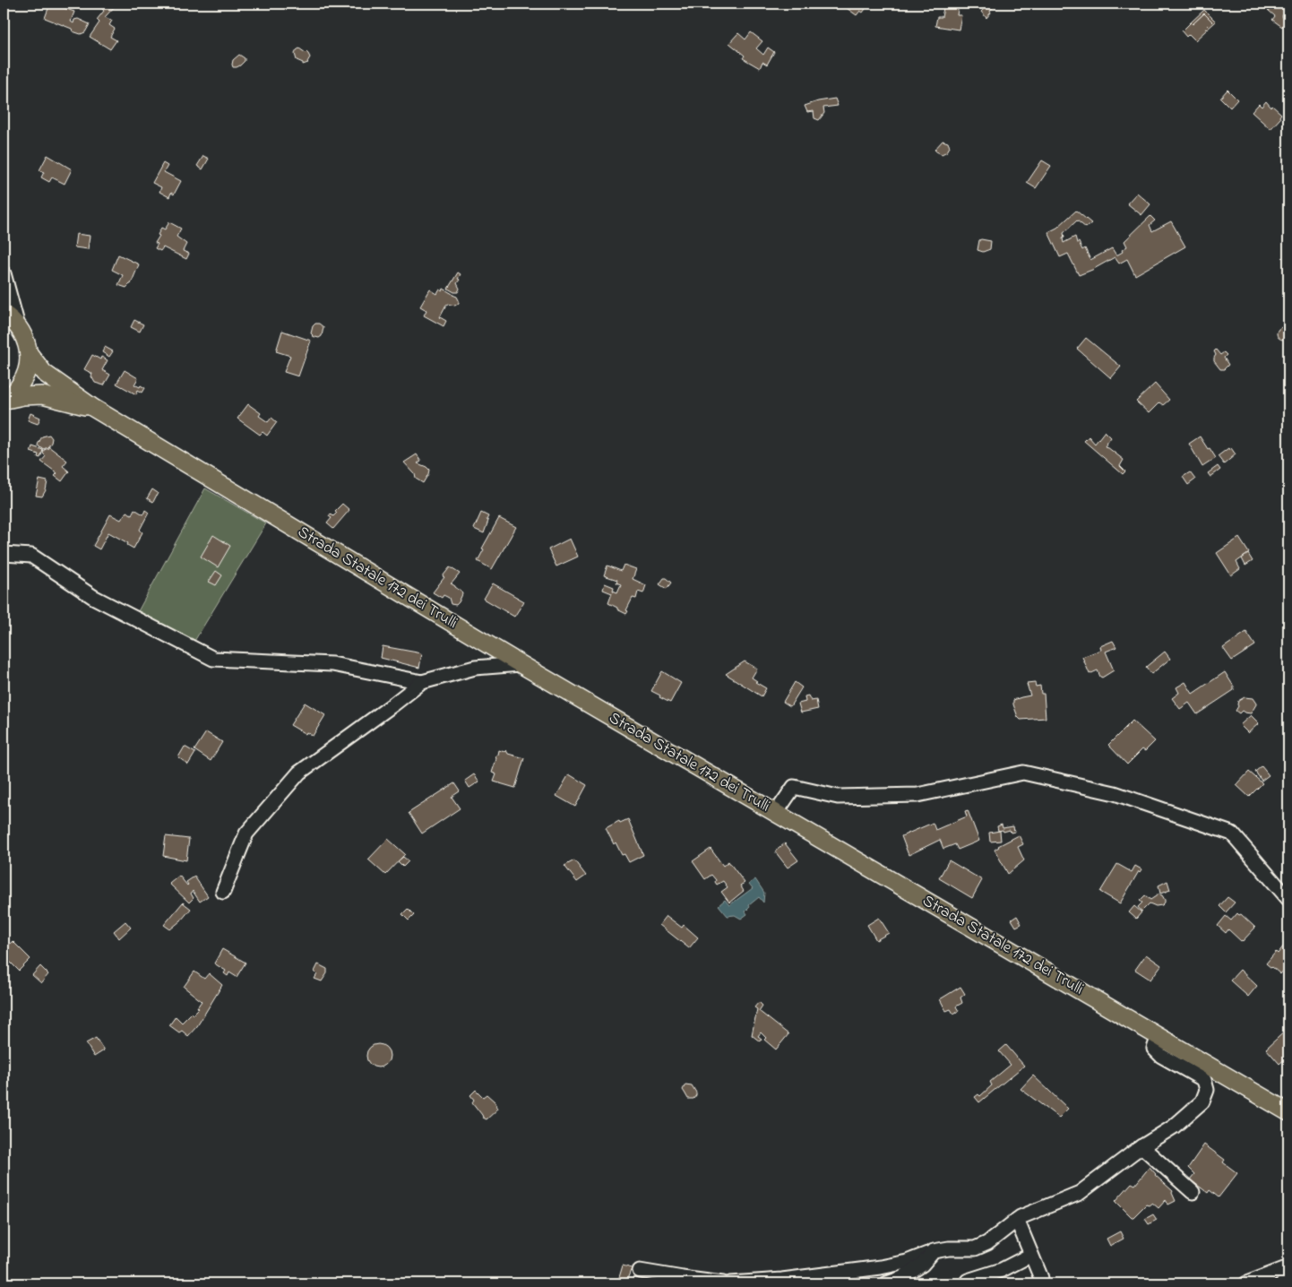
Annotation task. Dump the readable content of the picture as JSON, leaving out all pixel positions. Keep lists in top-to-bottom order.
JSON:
{
  "streets": {
    "main road": ["Strada Statale 172 dei Trulli"]
  }
}
